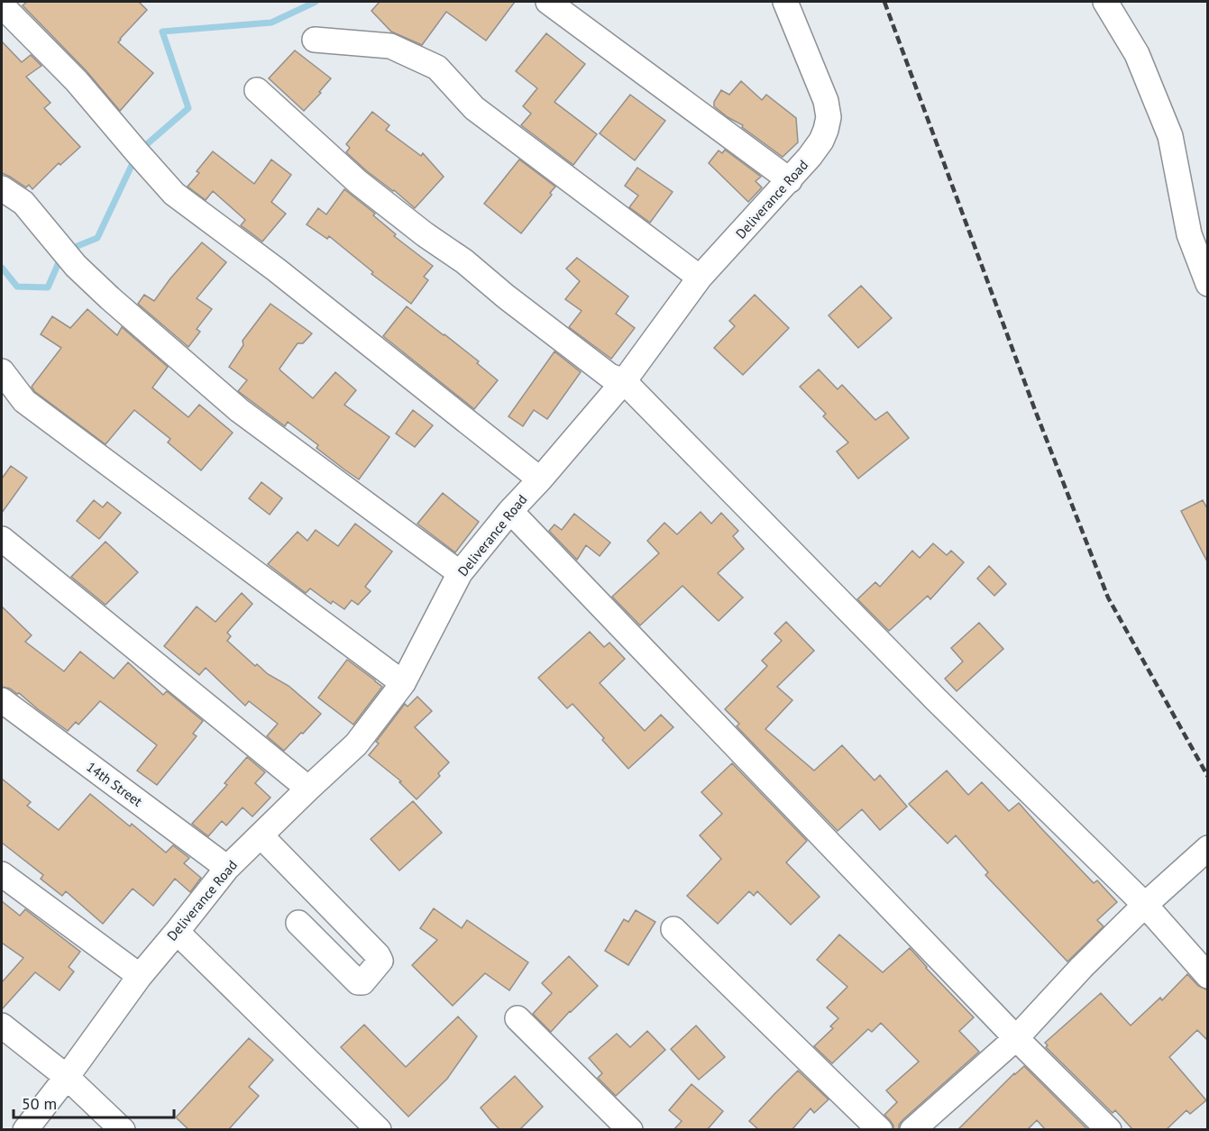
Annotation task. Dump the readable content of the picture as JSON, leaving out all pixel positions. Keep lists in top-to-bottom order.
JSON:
{
  "streets": {
    "street": ["Deliverance Road", "14th Street"]
  },
  "crossings": [
    ["Deliverance Road", "14th Street"]
  ],
  "scale_bar": "50 m"
}
